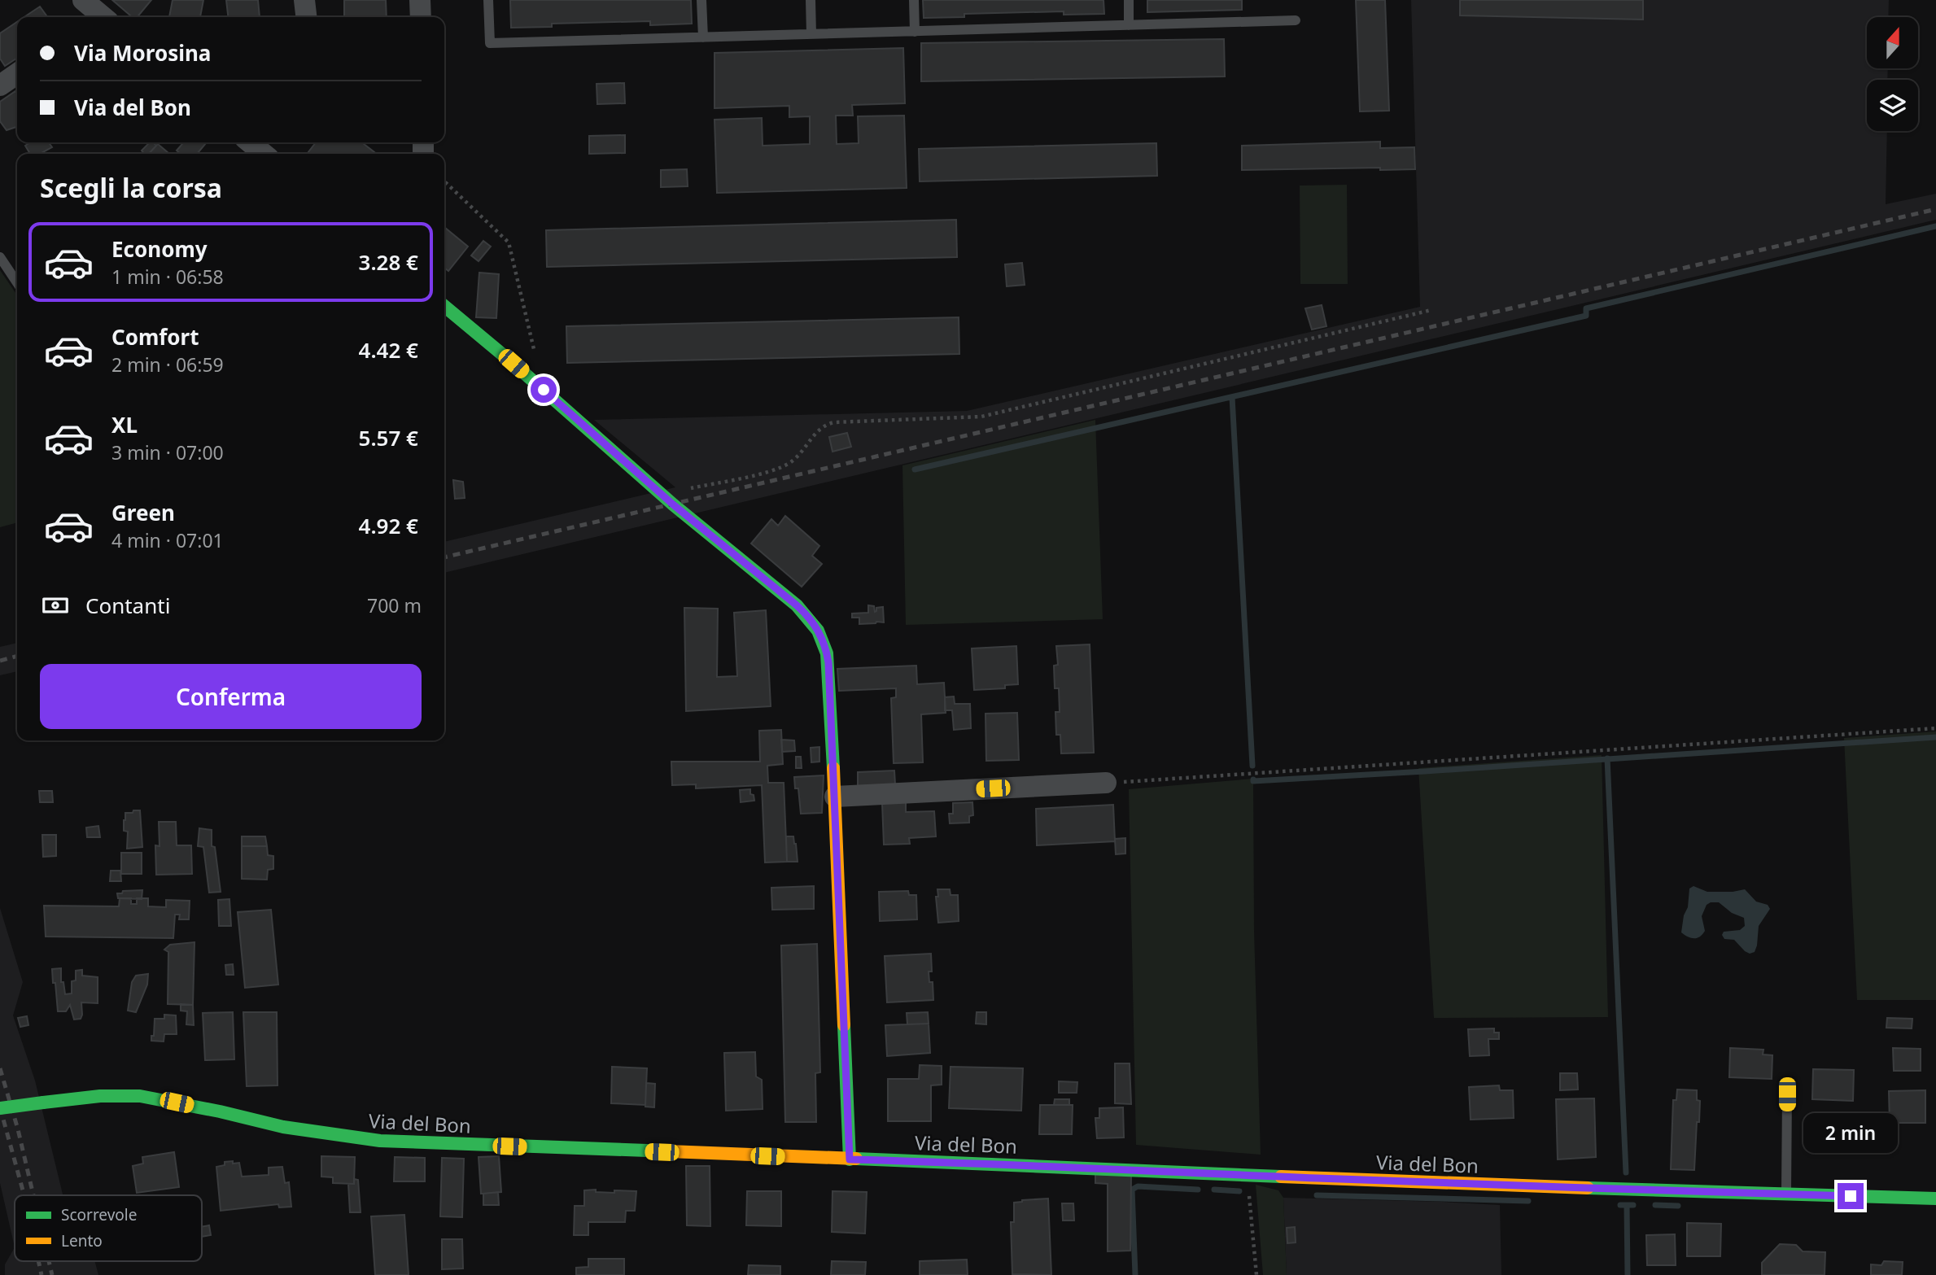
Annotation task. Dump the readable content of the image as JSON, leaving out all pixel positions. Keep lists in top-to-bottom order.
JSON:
{
  "streets": {
    "street": ["Via del Bon"]
  },
  "legend": ["Scorrevole", "Lento"],
  "north": "top",
  "page": {
    "banner": ["Via Morosina", "Via del Bon"],
    "heading": "Scegli la corsa",
    "list": [
      {
        "name": "Economy",
        "note": "1 min · 06:58",
        "value": "3.28 €"
      },
      {
        "name": "Comfort",
        "note": "2 min · 06:59",
        "value": "4.42 €"
      },
      {
        "name": "XL",
        "note": "3 min · 07:00",
        "value": "5.57 €"
      },
      {
        "name": "Green",
        "note": "4 min · 07:01",
        "value": "4.92 €"
      }
    ],
    "pay": ["Contanti", "700 m"],
    "buttons": "Conferma",
    "bubble": "2 min"
  }
}
